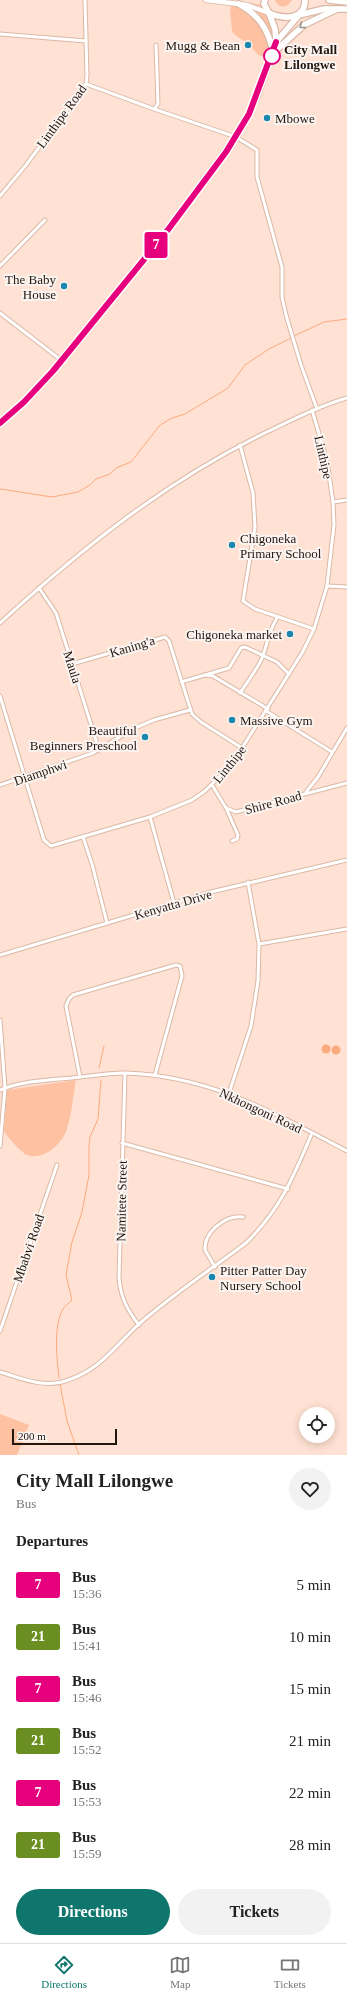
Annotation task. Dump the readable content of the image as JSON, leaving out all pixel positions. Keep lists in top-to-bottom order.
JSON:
{
  "streets": {
    "street": [
      "Linthipe Road",
      "Linthipe",
      "Kaning'a",
      "Maula",
      "Diamphwi",
      "Shire Road",
      "Kenyatta Drive",
      "Nkhongoni Road",
      "Namitete Street",
      "Mbabvi Road"
    ]
  },
  "crossings": [
    ["Linthipe", "Diamphwi"],
    ["Linthipe", "Shire Road"],
    ["Kaning'a", "Maula"],
    ["Kaning'a", "Diamphwi"],
    ["Maula", "Diamphwi"],
    ["Nkhongoni Road", "Namitete Street"]
  ],
  "places": [
    "Mugg & Bean",
    "City Mall Lilongwe",
    "Mbowe",
    "The Baby House",
    "Chigoneka Primary School",
    "Chigoneka market",
    "Massive Gym",
    "Beautiful Beginners Preschool",
    "Pitter Patter Day Nursery School"
  ],
  "lines": ["bus line 7"],
  "scale_bar": "200 m",
  "page": {
    "on_map": "7",
    "scale": "200 m",
    "heading": [
      ["City Mall Lilongwe", "Bus"],
      "Departures"
    ],
    "list": [
      {
        "mark": "7",
        "name": "Bus",
        "note": "15:36",
        "value": "5 min"
      },
      {
        "mark": "21",
        "name": "Bus",
        "note": "15:41",
        "value": "10 min"
      },
      {
        "mark": "7",
        "name": "Bus",
        "note": "15:46",
        "value": "15 min"
      },
      {
        "mark": "21",
        "name": "Bus",
        "note": "15:52",
        "value": "21 min"
      },
      {
        "mark": "7",
        "name": "Bus",
        "note": "15:53",
        "value": "22 min"
      },
      {
        "mark": "21",
        "name": "Bus",
        "note": "15:59",
        "value": "28 min"
      }
    ],
    "buttons": ["Directions", "Tickets"],
    "tabs": ["Directions", "Map", "Tickets"]
  }
}
